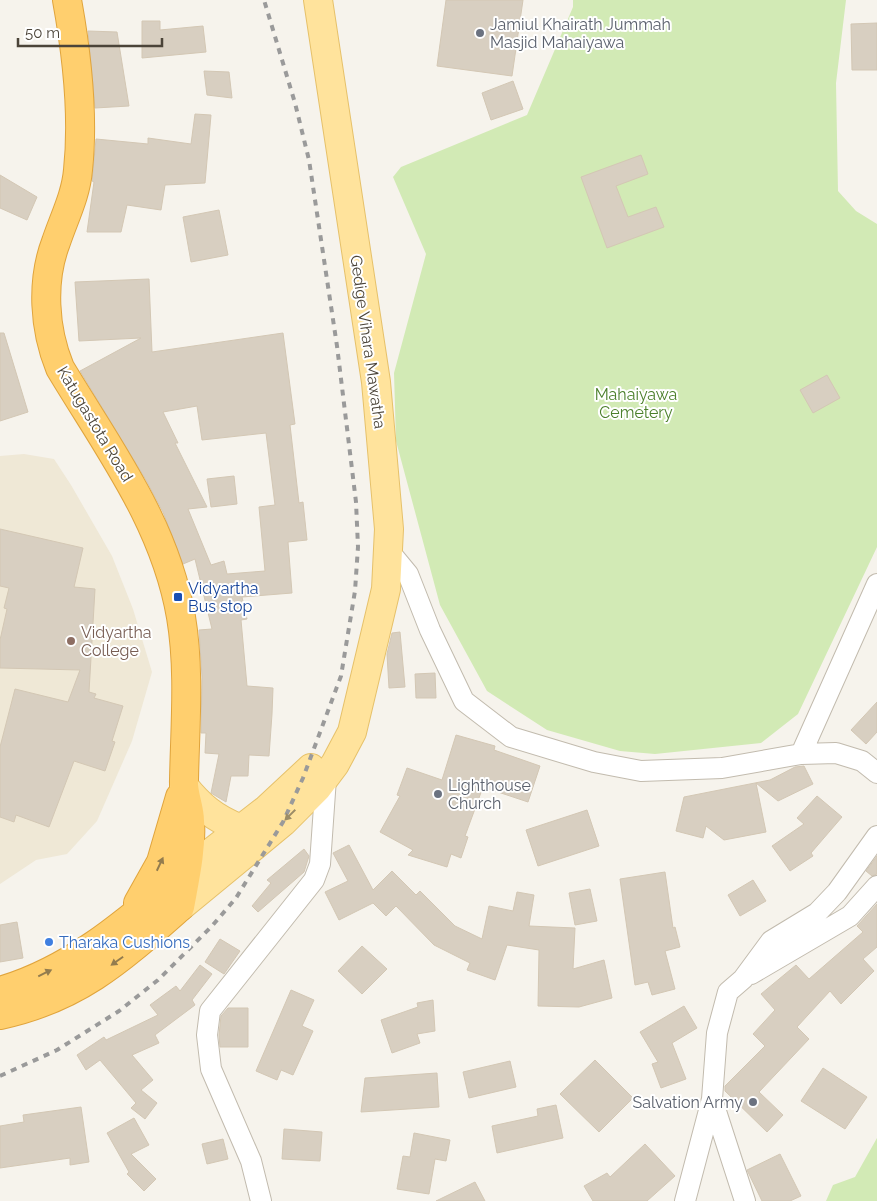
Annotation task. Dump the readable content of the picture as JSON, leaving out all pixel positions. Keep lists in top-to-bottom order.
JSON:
{
  "streets": {
    "highway": ["Katugastota Road"],
    "main road": ["Gedige Vihara Mawatha"]
  },
  "crossings": [
    ["Gedige Vihara Mawatha", "Katugastota Road"]
  ],
  "parks": ["Mahaiyawa Cemetery"],
  "places": {
    "other": [
      "Jamiul Khairath Jummah Masjid Mahaiyawa",
      "Vidyartha College",
      "Lighthouse Church",
      "Tharaka Cushions",
      "Salvation Army"
    ],
    "transit": ["Vidyartha Bus stop"]
  },
  "scale_bar": "50 m"
}
